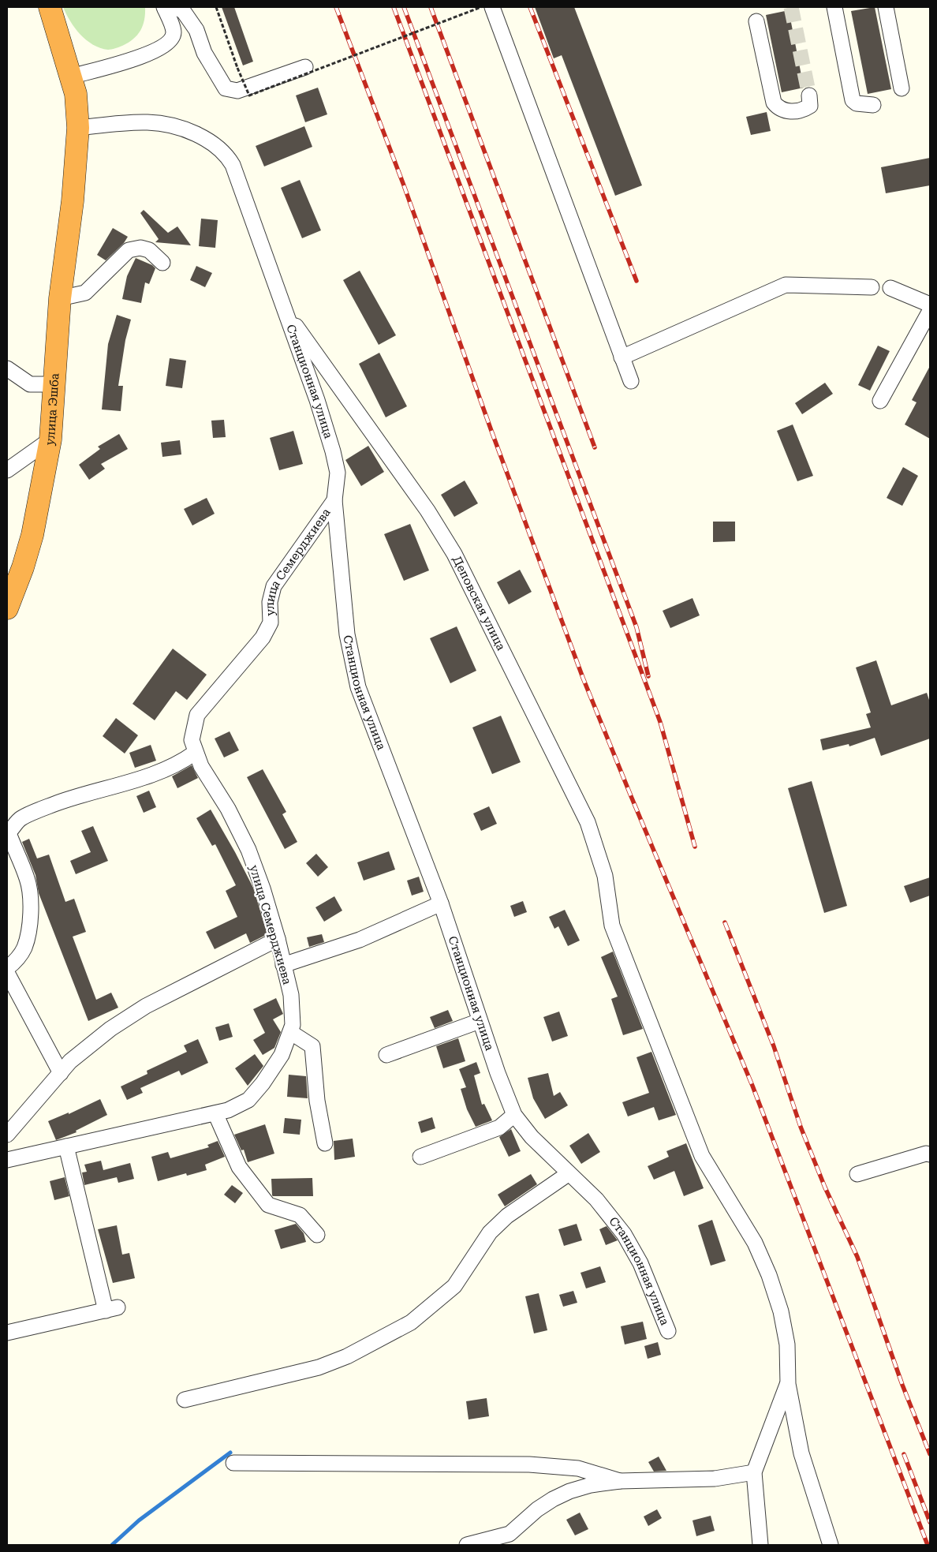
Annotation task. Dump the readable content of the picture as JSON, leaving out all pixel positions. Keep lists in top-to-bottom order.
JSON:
{
  "streets": {
    "highway": ["улица Эшба"],
    "street": ["Станционная улица", "улица Семерджиева", "Деповская улица"]
  },
  "crossings": [
    ["Станционная улица", "улица Эшба"],
    ["Станционная улица", "улица Семерджиева"],
    ["Станционная улица", "Деповская улица"]
  ]
}
